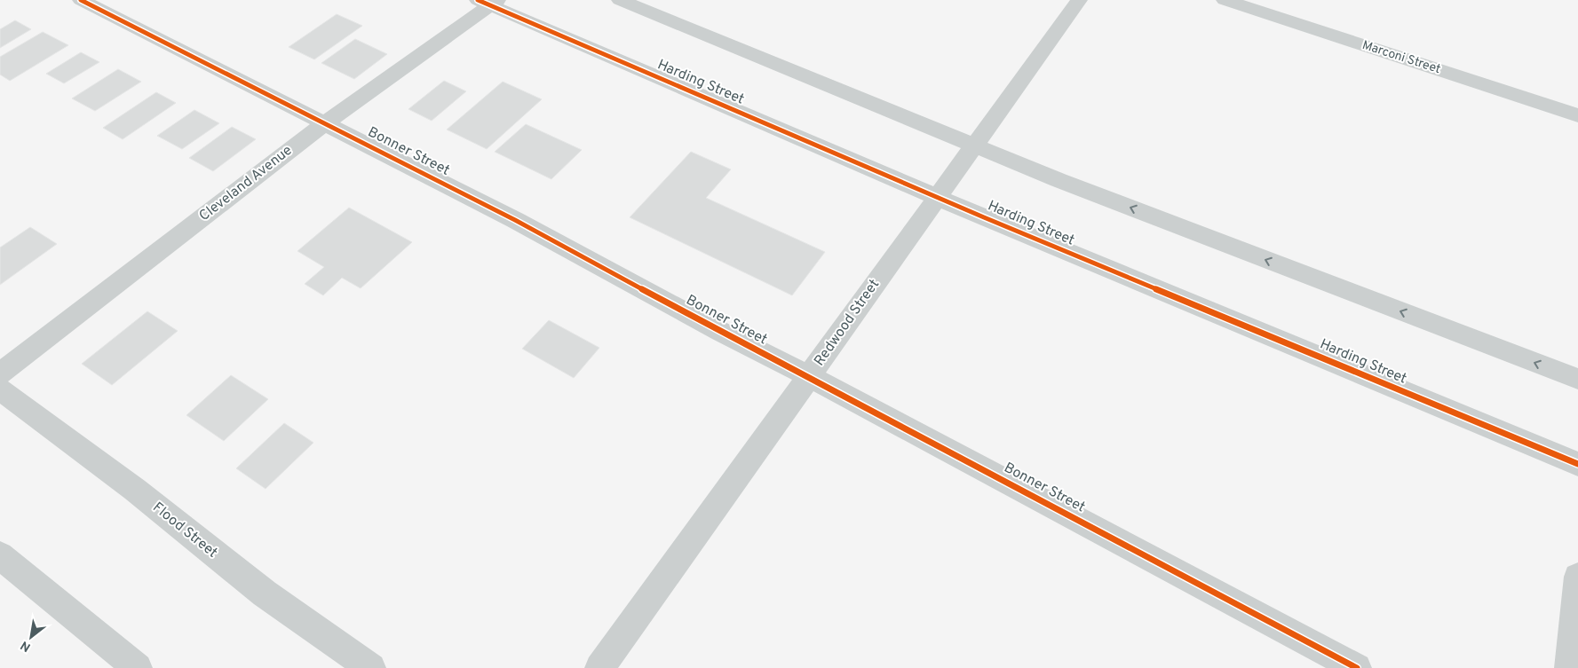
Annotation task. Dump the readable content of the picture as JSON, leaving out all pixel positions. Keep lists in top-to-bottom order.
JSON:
{
  "streets": {
    "street": [
      "Marconi Street",
      "Harding Street",
      "Bonner Street",
      "Cleveland Avenue",
      "Redwood Street",
      "Flood Street"
    ]
  },
  "crossings": [
    ["Harding Street", "Cleveland Avenue"],
    ["Harding Street", "Redwood Street"],
    ["Bonner Street", "Cleveland Avenue"],
    ["Bonner Street", "Redwood Street"]
  ],
  "north": "bottom left"
}
